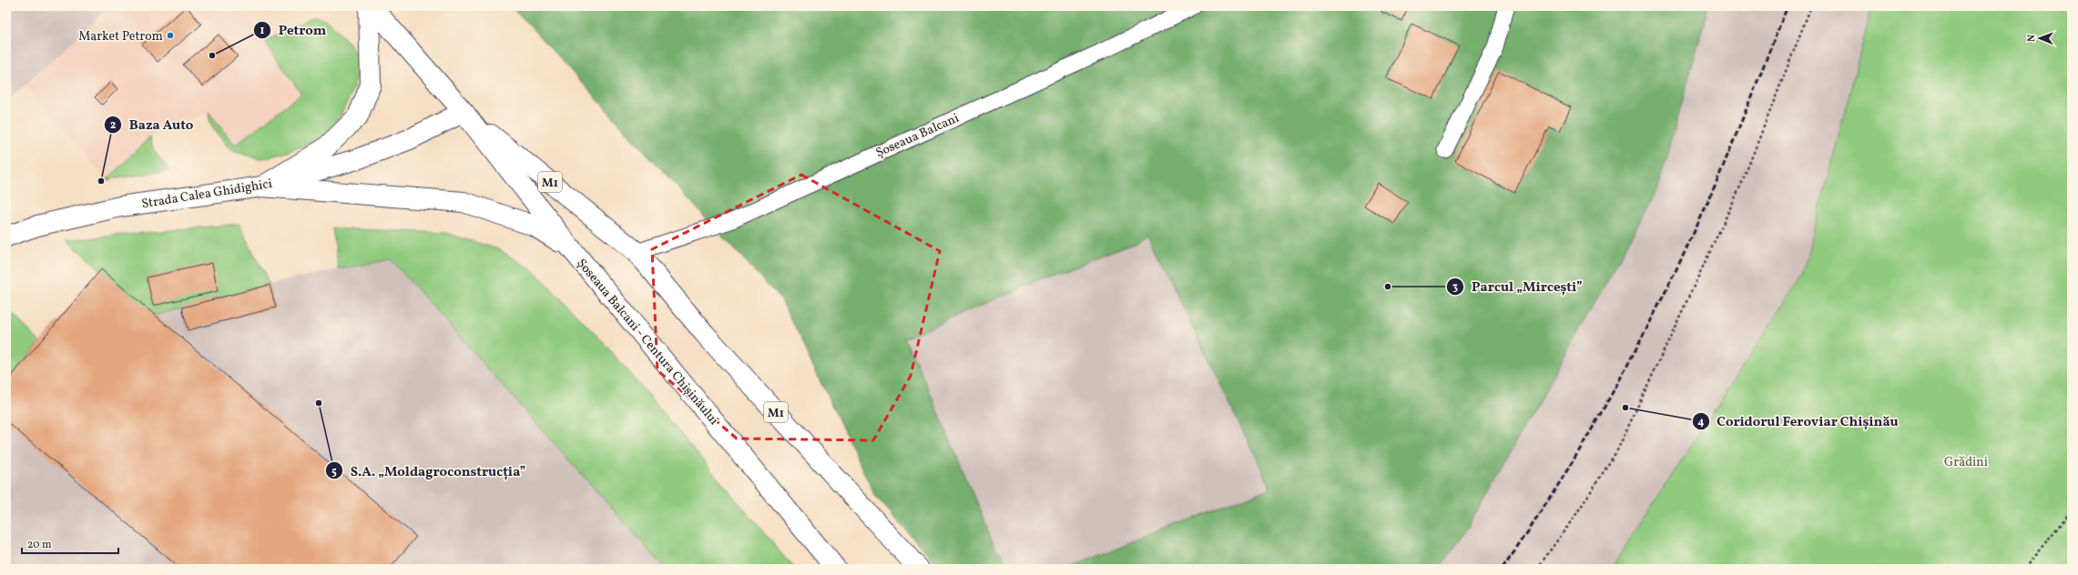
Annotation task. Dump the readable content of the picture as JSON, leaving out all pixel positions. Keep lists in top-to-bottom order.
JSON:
{
  "streets": {
    "main road": ["M1", "Strada Calea Ghidighici", "Șoseaua Balcani - Centura Chișinăului"],
    "lane": ["Șoseaua Balcani"]
  },
  "crossings": [
    ["Șoseaua Balcani", "Șoseaua Balcani - Centura Chișinăului"],
    ["Strada Calea Ghidighici", "Șoseaua Balcani - Centura Chișinăului"]
  ],
  "parks": ["Grădini"],
  "places": [
    "Market Petrom",
    "Petrom",
    "Baza Auto",
    "Parcul „Mircești”",
    "S.A. „Moldagroconstrucția”",
    "Coridorul Feroviar Chișinău"
  ],
  "scale_bar": "20 m",
  "north": "left"
}
